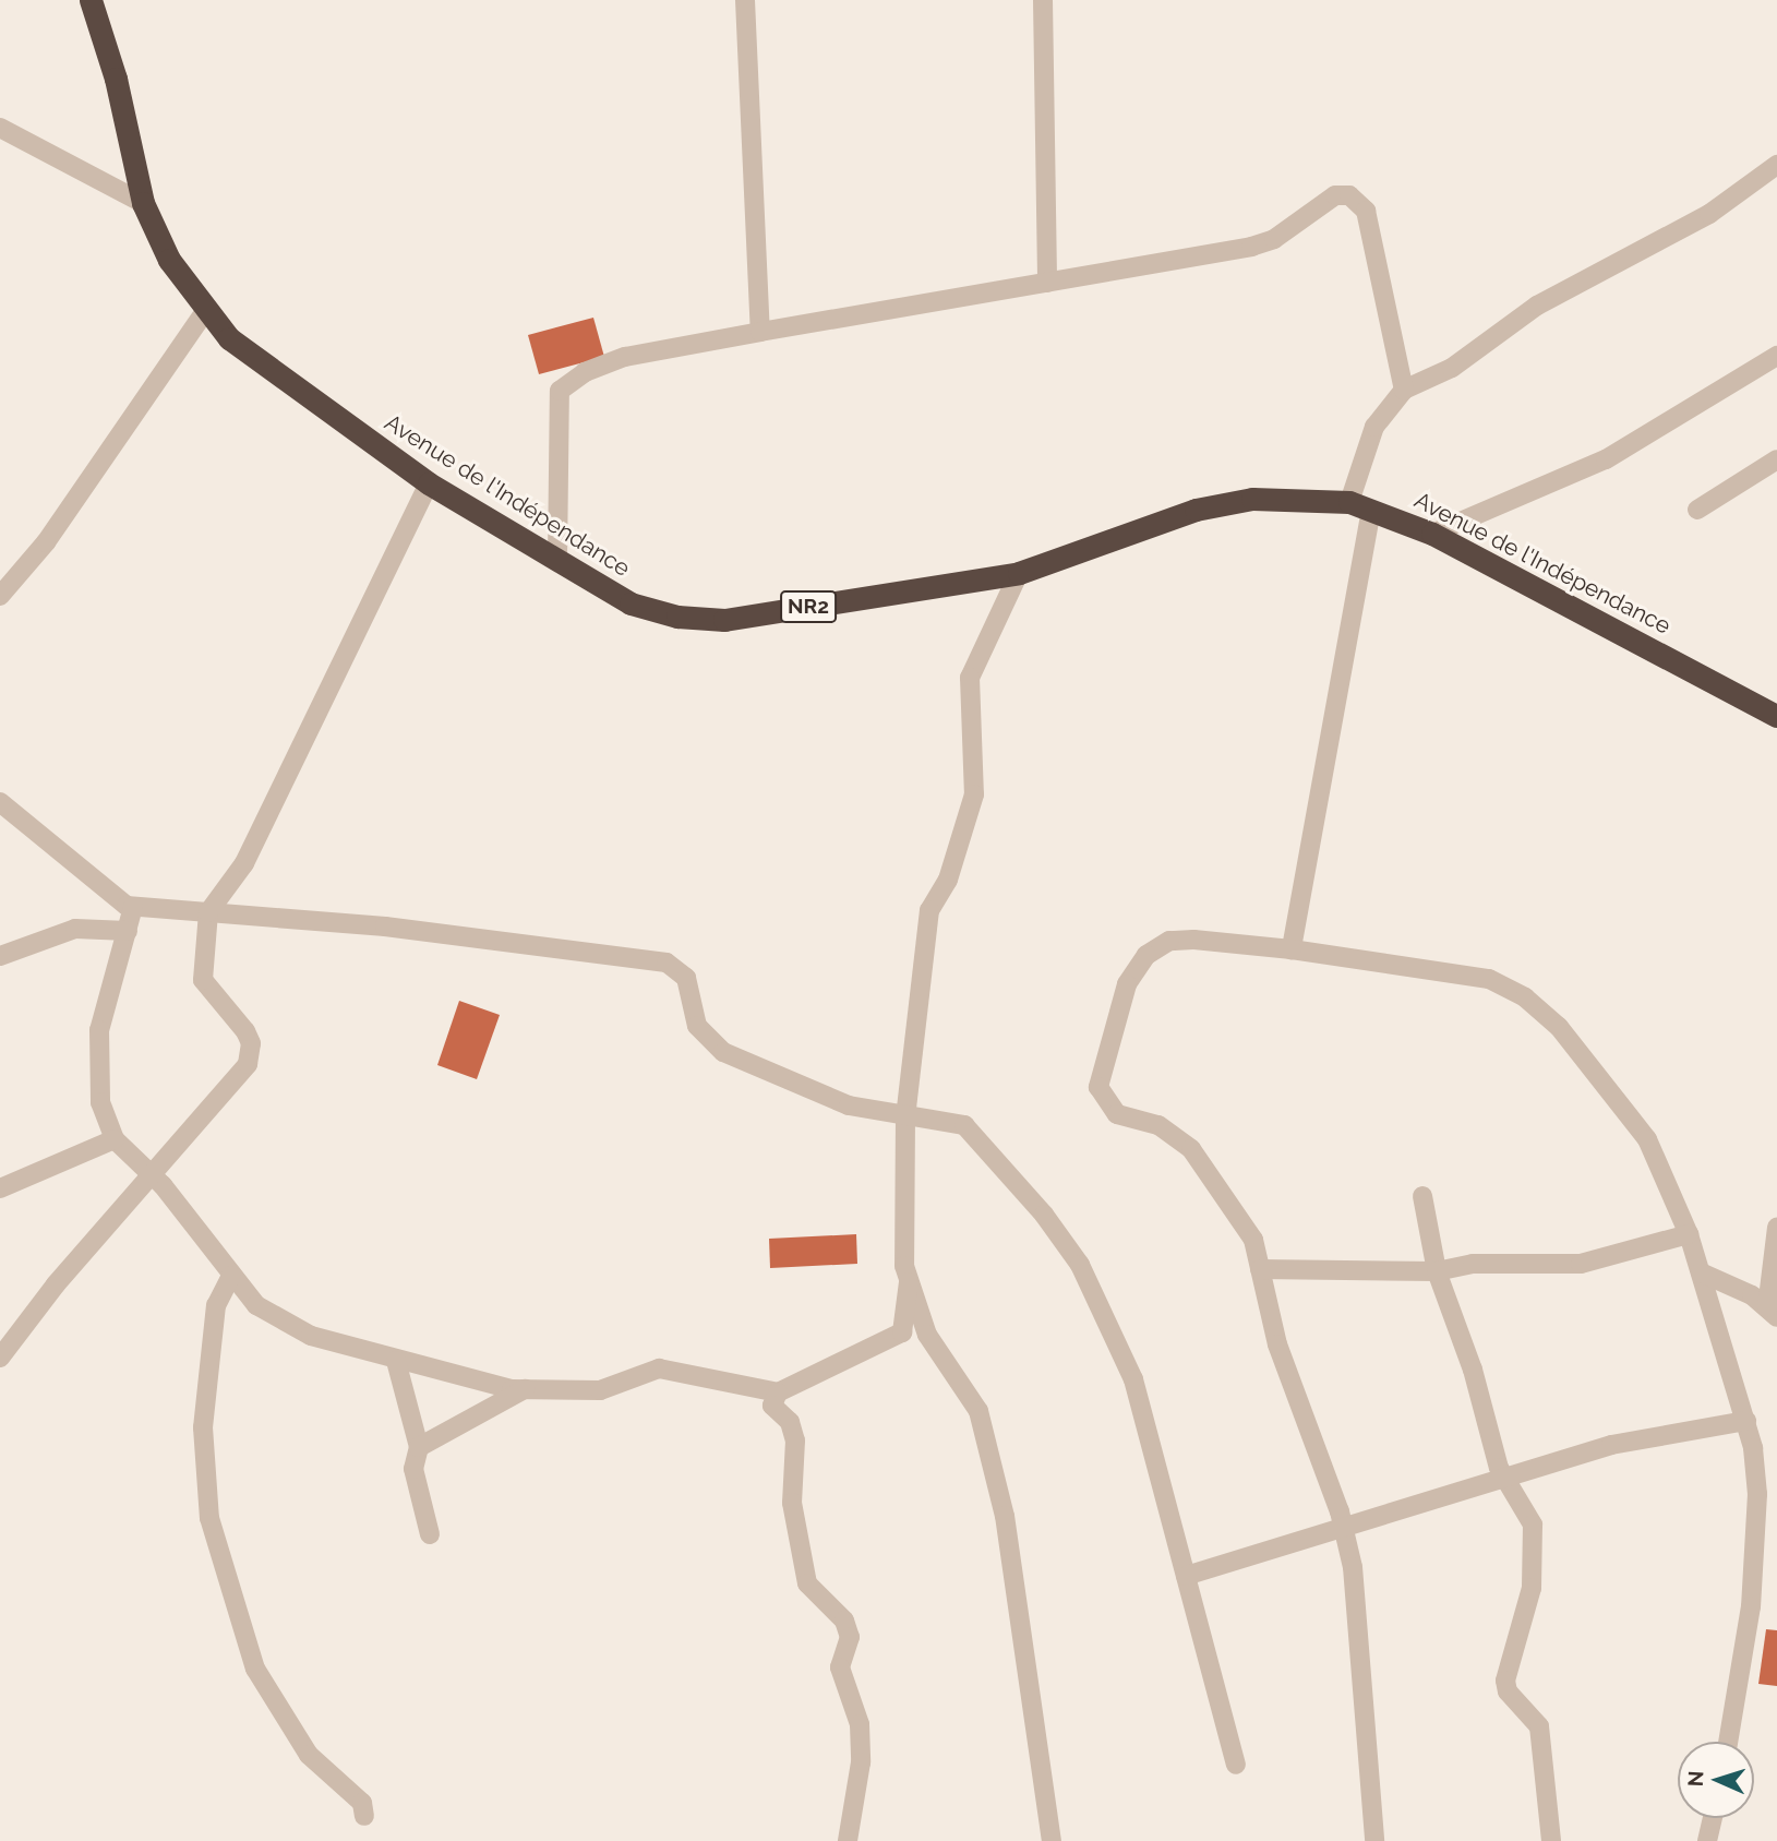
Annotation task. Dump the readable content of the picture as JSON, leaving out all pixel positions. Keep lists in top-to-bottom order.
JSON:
{
  "streets": {
    "highway": ["Avenue de l'Indépendance", "NR2"]
  },
  "north": "left"
}
